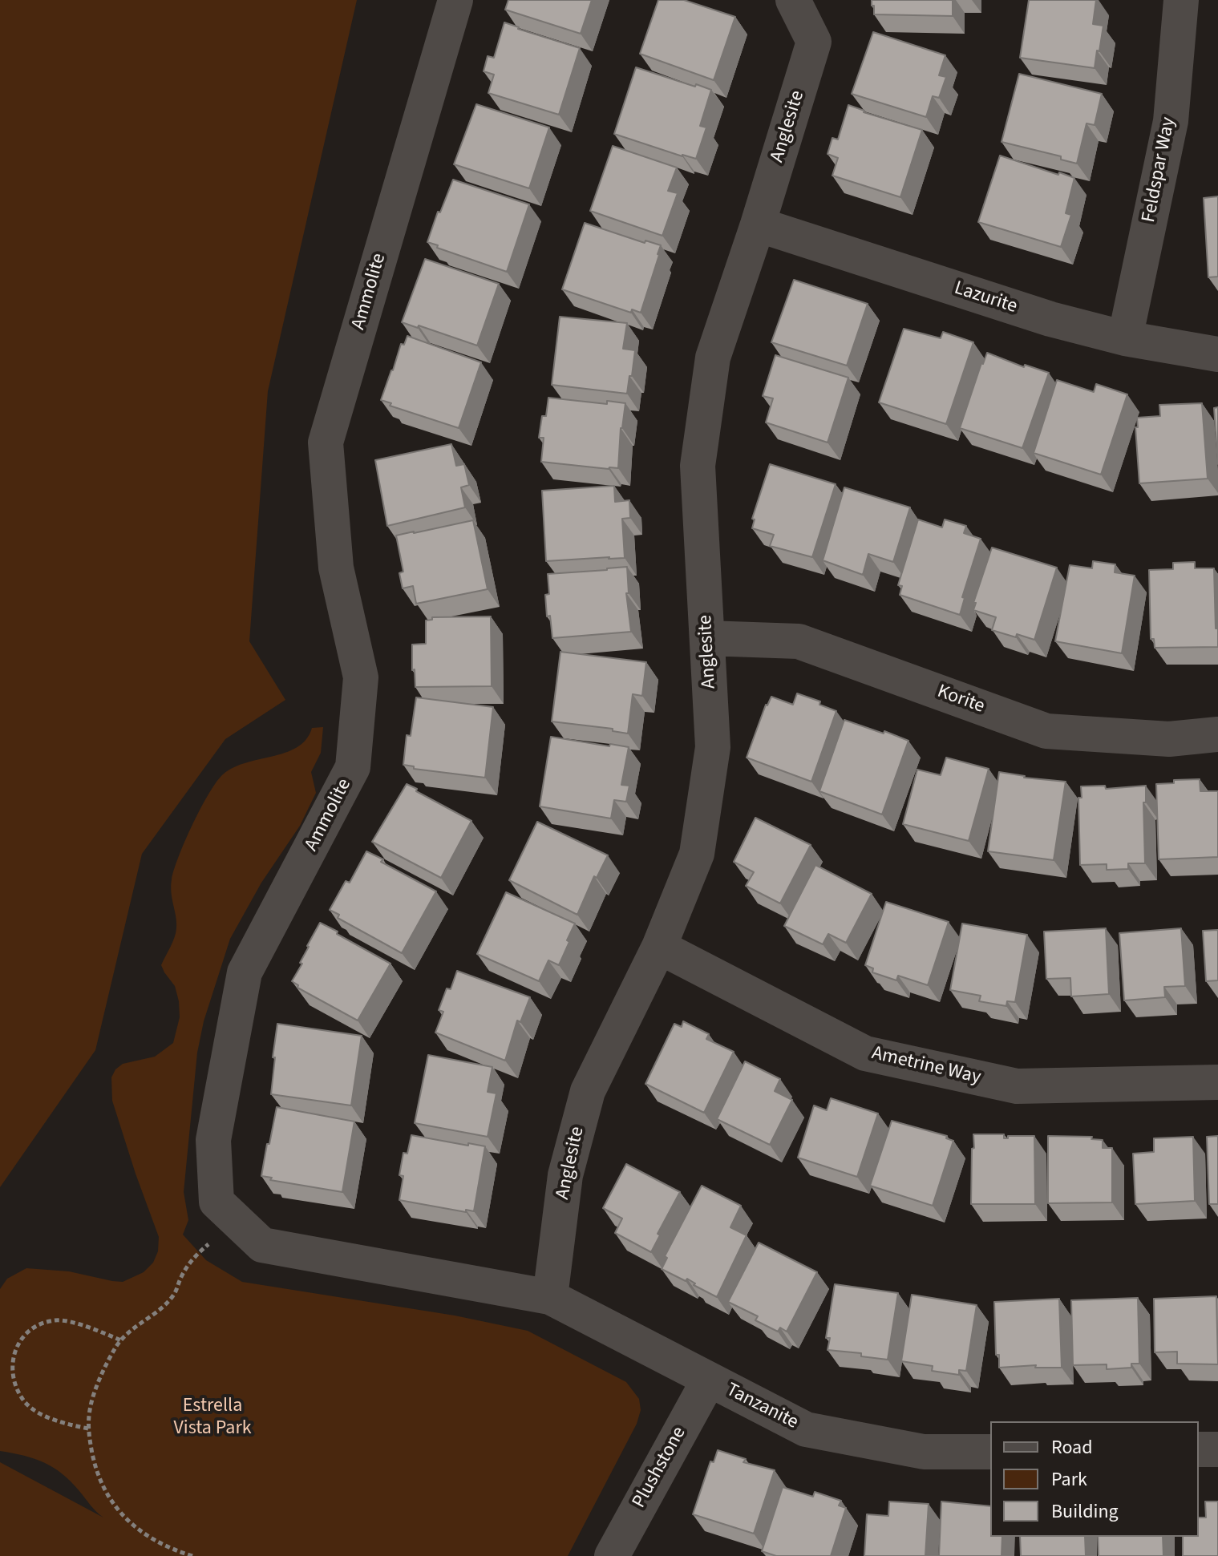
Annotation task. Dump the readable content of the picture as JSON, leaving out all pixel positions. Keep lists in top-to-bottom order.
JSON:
{
  "streets": {
    "street": [
      "Anglesite",
      "Feldspar Way",
      "Ammolite",
      "Lazurite",
      "Korite",
      "Ametrine Way",
      "Tanzanite",
      "Plushstone"
    ]
  },
  "crossings": [
    ["Anglesite", "Ammolite"],
    ["Anglesite", "Lazurite"],
    ["Anglesite", "Korite"],
    ["Anglesite", "Ametrine Way"],
    ["Anglesite", "Tanzanite"],
    ["Feldspar Way", "Lazurite"],
    ["Ammolite", "Tanzanite"],
    ["Tanzanite", "Plushstone"]
  ],
  "parks": ["Estrella Vista Park"],
  "legend": ["Road", "Park", "Building"]
}
